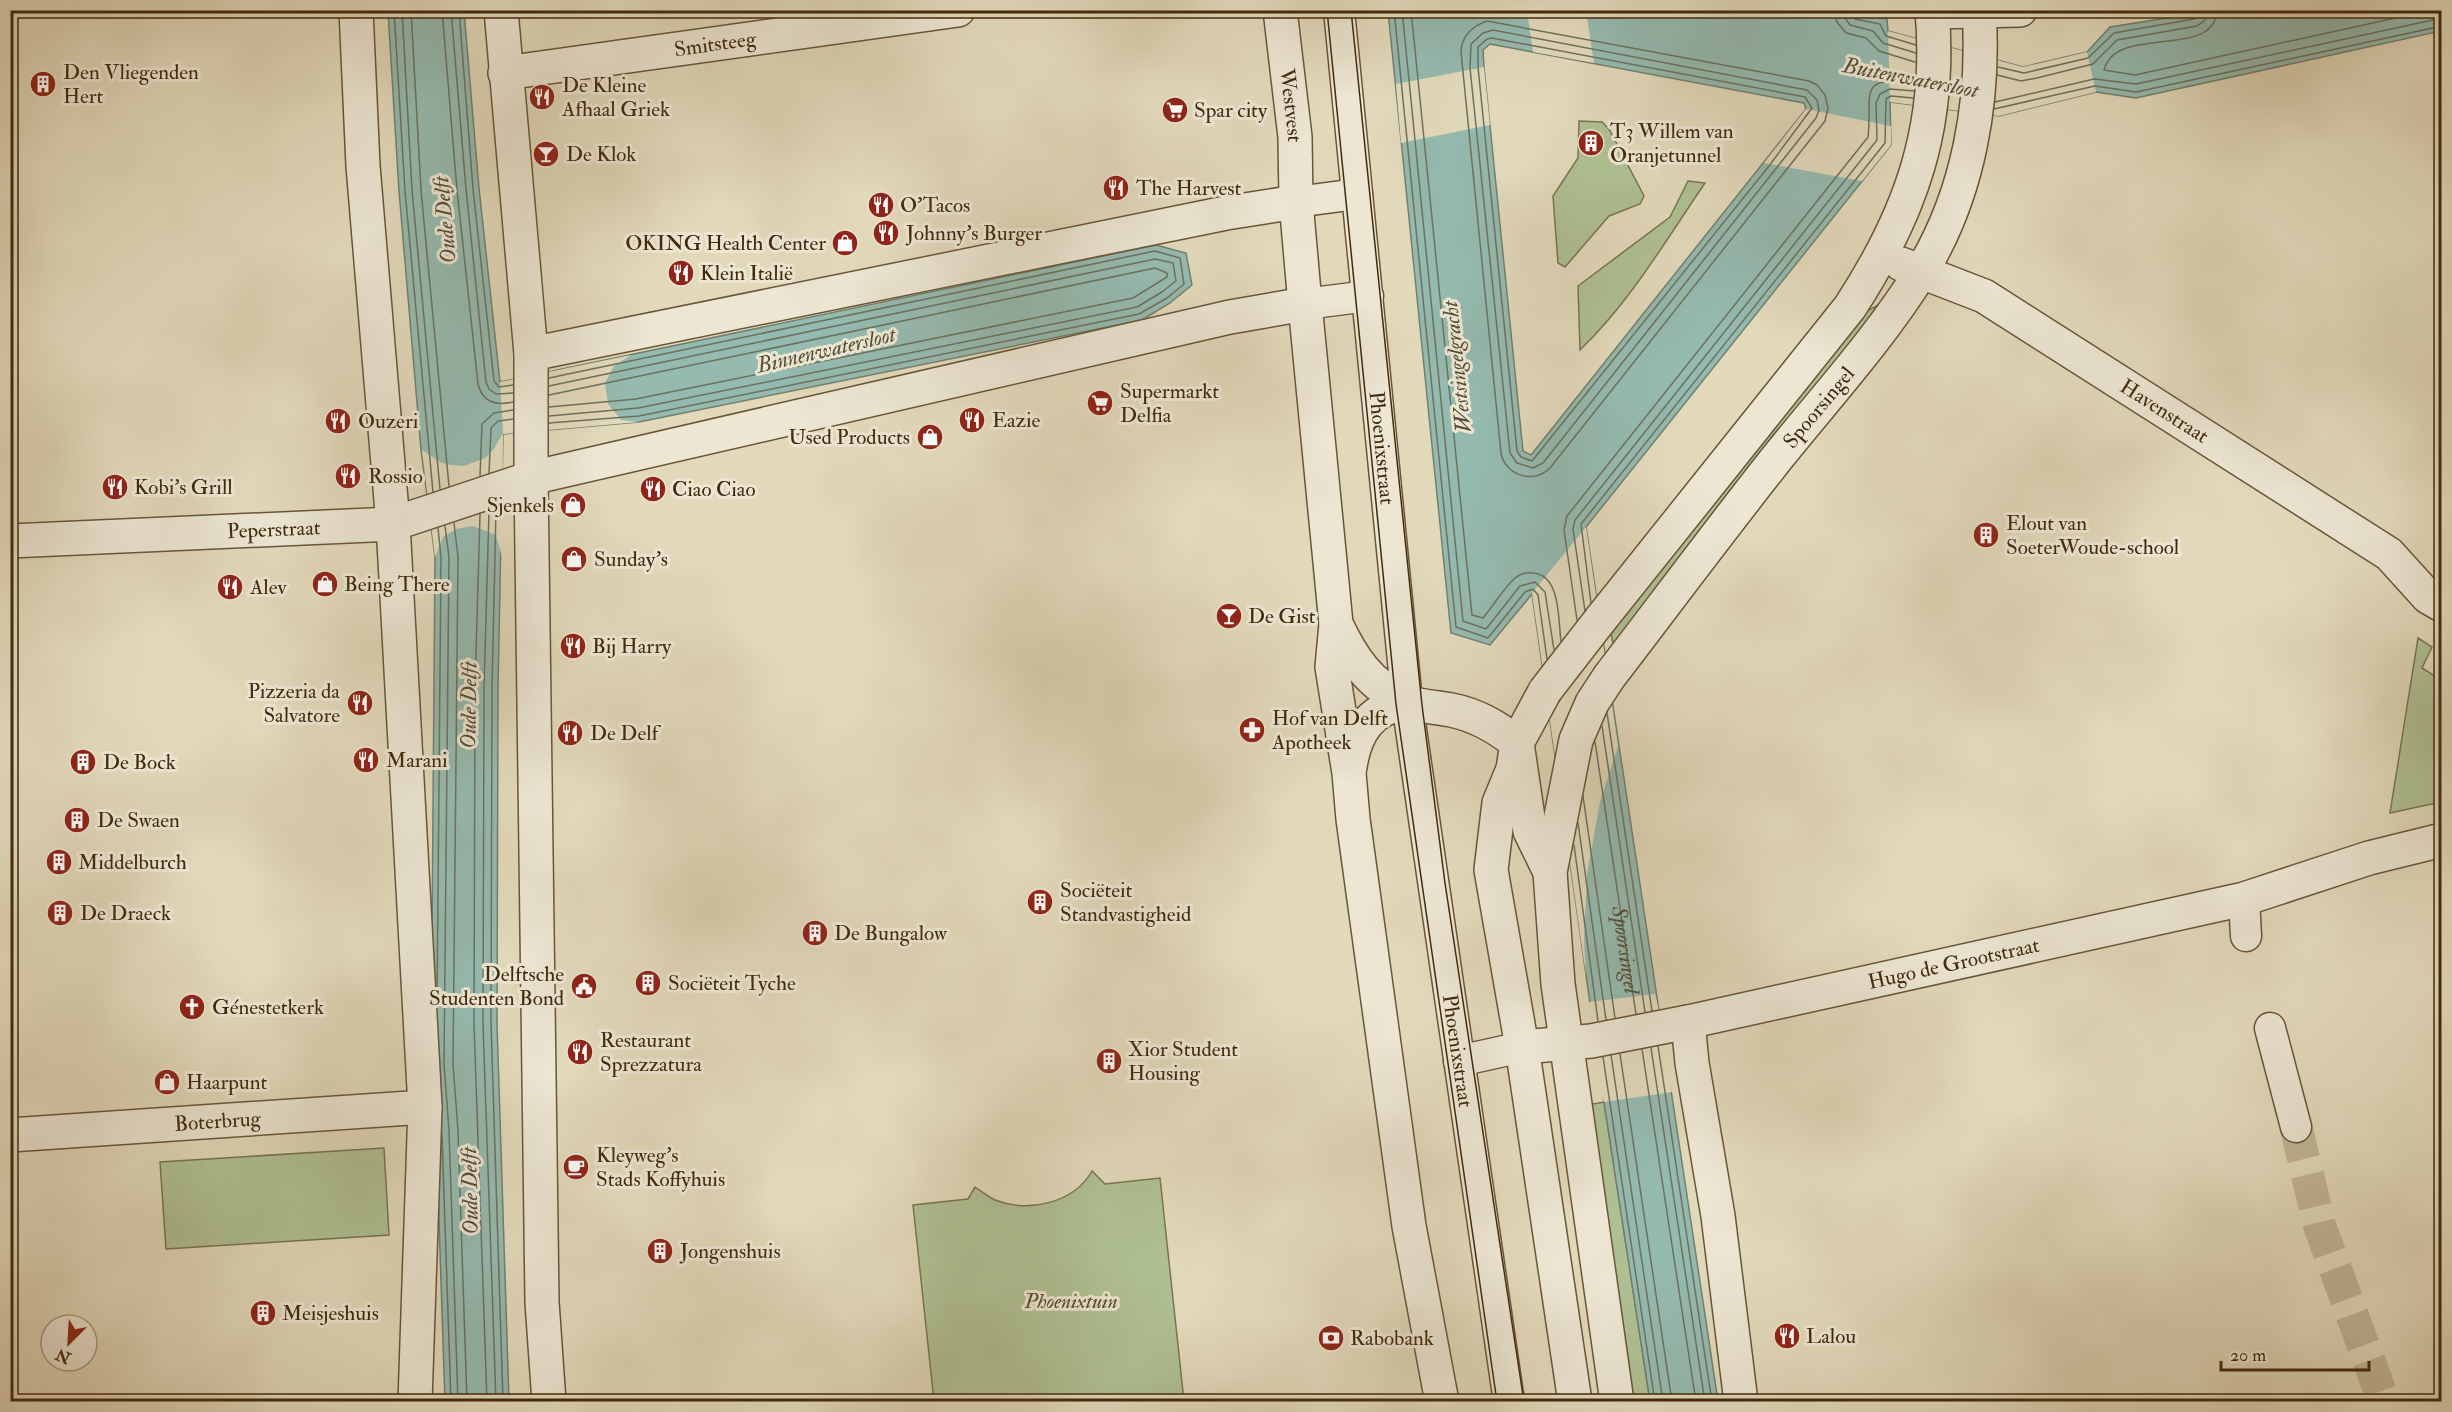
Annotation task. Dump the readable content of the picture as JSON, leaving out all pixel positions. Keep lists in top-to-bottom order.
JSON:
{
  "streets": {
    "street": [
      "Smitsteeg",
      "Westvest",
      "Spoorsingel",
      "Havenstraat",
      "Peperstraat",
      "Hugo de Grootstraat",
      "Boterbrug"
    ],
    "lane": ["Phoenixstraat"]
  },
  "crossings": [
    ["Spoorsingel", "Havenstraat"],
    ["Phoenixstraat", "Hugo de Grootstraat"]
  ],
  "water": [
    "Buitenwatersloot",
    "Oude Delft",
    "Binnenwatersloot",
    "Westsingelgracht",
    "Spoorsingel"
  ],
  "parks": ["Phoenixtuin"],
  "places": {
    "building": [
      "Den Vliegenden Hert",
      "T3 Willem van Oranjetunnel",
      "Elout van SoeterWoude-school",
      "De Bock",
      "De Swaen",
      "Middelburch",
      "Sociëteit Standvastigheid",
      "De Draeck",
      "De Bungalow",
      "Sociëteit Tyche",
      "Xior Student Housing",
      "Jongenshuis",
      "Meisjeshuis"
    ],
    "restaurant": [
      "De Kleine Afhaal Griek",
      "The Harvest",
      "O'Tacos",
      "Johnny's Burger",
      "Klein Italië",
      "Eazie",
      "Ouzeri",
      "Rossio",
      "Kobi's Grill",
      "Ciao Ciao",
      "Alev",
      "Bij Harry",
      "Pizzeria da Salvatore",
      "De Delf",
      "Marani",
      "Restaurant Sprezzatura",
      "Lalou"
    ],
    "supermarket": ["Spar city", "Supermarkt Delfia"],
    "bar": ["De Klok", "De Gist"],
    "shop": [
      "OKING Health Center",
      "Used Products",
      "Sjenkels",
      "Sunday's",
      "Being There",
      "Haarpunt"
    ],
    "pharmacy": ["Hof van Delft Apotheek"],
    "public building": ["Delftsche Studenten Bond"],
    "church": ["Génestetkerk"],
    "cafe": ["Kleyweg's Stads Koffyhuis"],
    "bank": ["Rabobank"]
  },
  "scale_bar": "20 m",
  "north": "bottom left"
}
